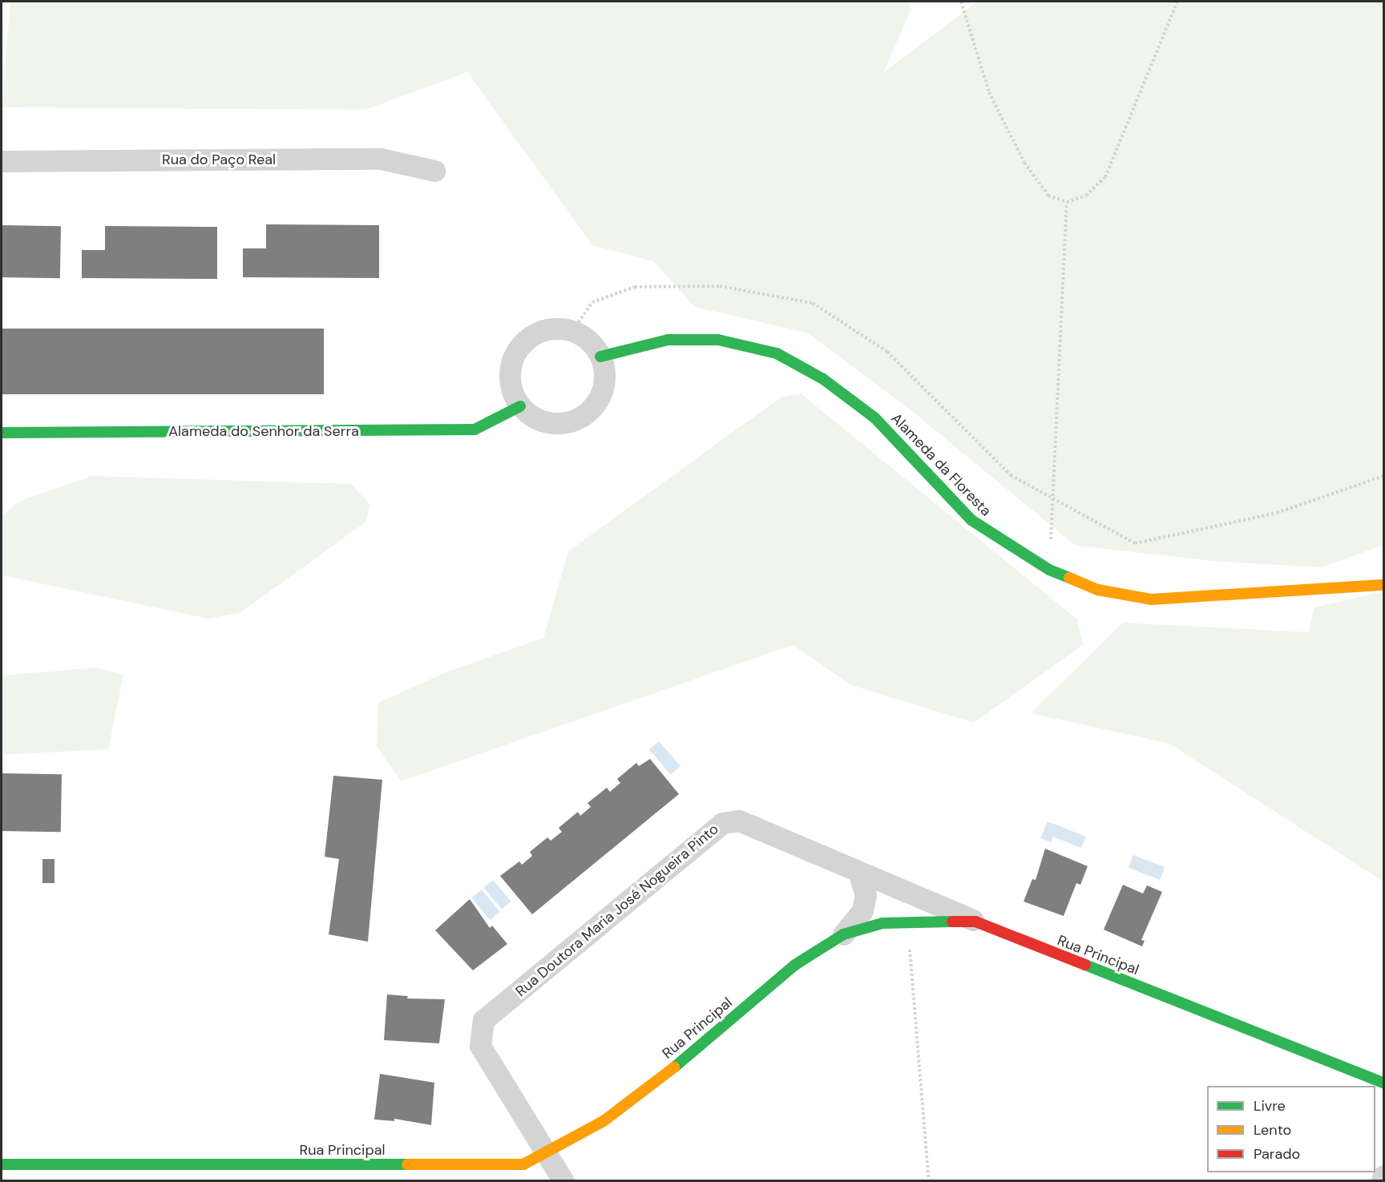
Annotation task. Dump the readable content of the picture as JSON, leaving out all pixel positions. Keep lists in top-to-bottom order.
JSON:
{
  "streets": {
    "street": [
      "Rua do Paço Real",
      "Alameda do Senhor da Serra",
      "Alameda da Floresta",
      "Rua Doutora Maria José Nogueira Pinto",
      "Rua Principal"
    ]
  },
  "crossings": [
    ["Alameda do Senhor da Serra", "Alameda da Floresta"],
    ["Rua Doutora Maria José Nogueira Pinto", "Rua Principal"]
  ],
  "legend": ["Livre", "Lento", "Parado"]
}
